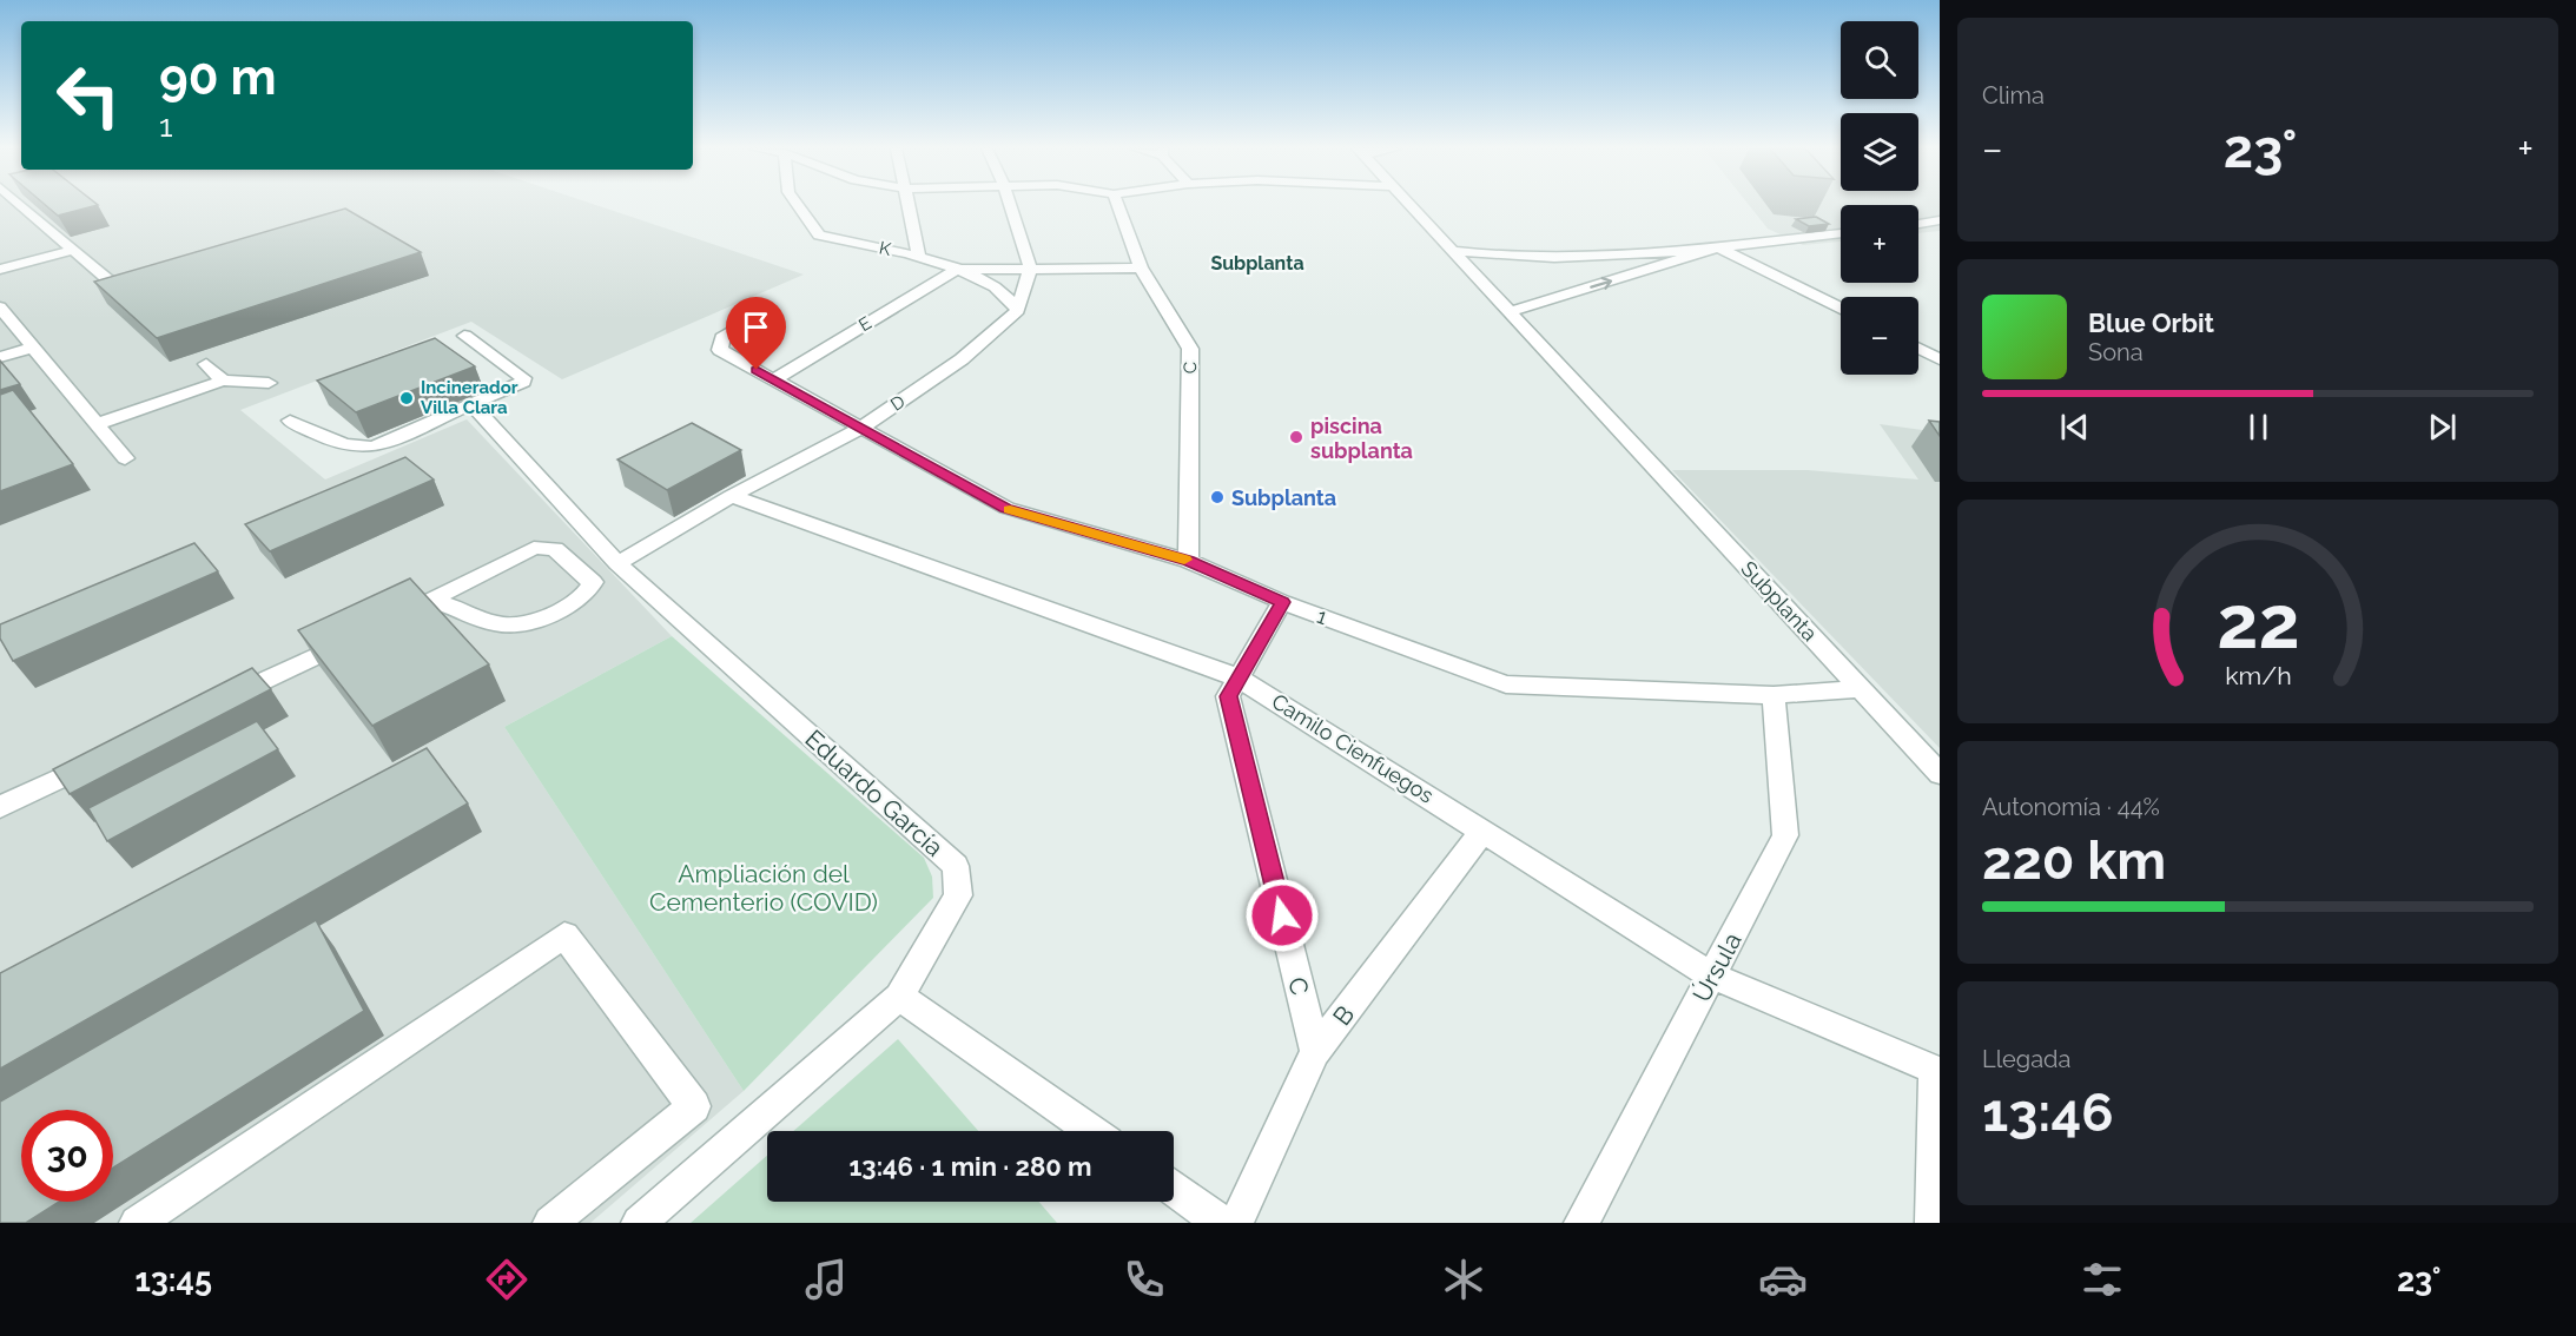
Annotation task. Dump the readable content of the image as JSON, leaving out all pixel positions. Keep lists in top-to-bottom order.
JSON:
{
  "streets": {
    "street": [
      "K",
      "E",
      "C",
      "D",
      "Subplanta",
      "1",
      "Camilo Cienfuegos",
      "Eduardo García",
      "Úrsula",
      "B"
    ]
  },
  "crossings": [
    ["K", "E"],
    ["K", "C"],
    ["K", "D"],
    ["E", "1"],
    ["C", "1"],
    ["C", "Camilo Cienfuegos"],
    ["C", "B"],
    ["D", "1"],
    ["D", "Camilo Cienfuegos"],
    ["D", "Eduardo García"],
    ["Subplanta", "1"],
    ["1", "Úrsula"],
    ["Camilo Cienfuegos", "Úrsula"],
    ["Camilo Cienfuegos", "B"]
  ],
  "districts": ["Subplanta"],
  "parks": ["Ampliación del Cementerio (COVID)"],
  "places": ["Incinerador Villa Clara", "piscina subplanta", "Subplanta"],
  "page": {
    "tile": [
      "Clima",
      ["Autonomía · 44%", "220 km"],
      ["Llegada", "13:46"]
    ],
    "map_buttons": ["+", "−"],
    "turn": ["90 m", "1"],
    "heat": ["−", "23°", "+"],
    "song": ["Blue Orbit", "Sona"],
    "limit": "30",
    "trip": "13:46 · 1 min · 280 m",
    "tabs": ["13:45", "23°"],
    "gauge": ["22", "km/h"]
  }
}
